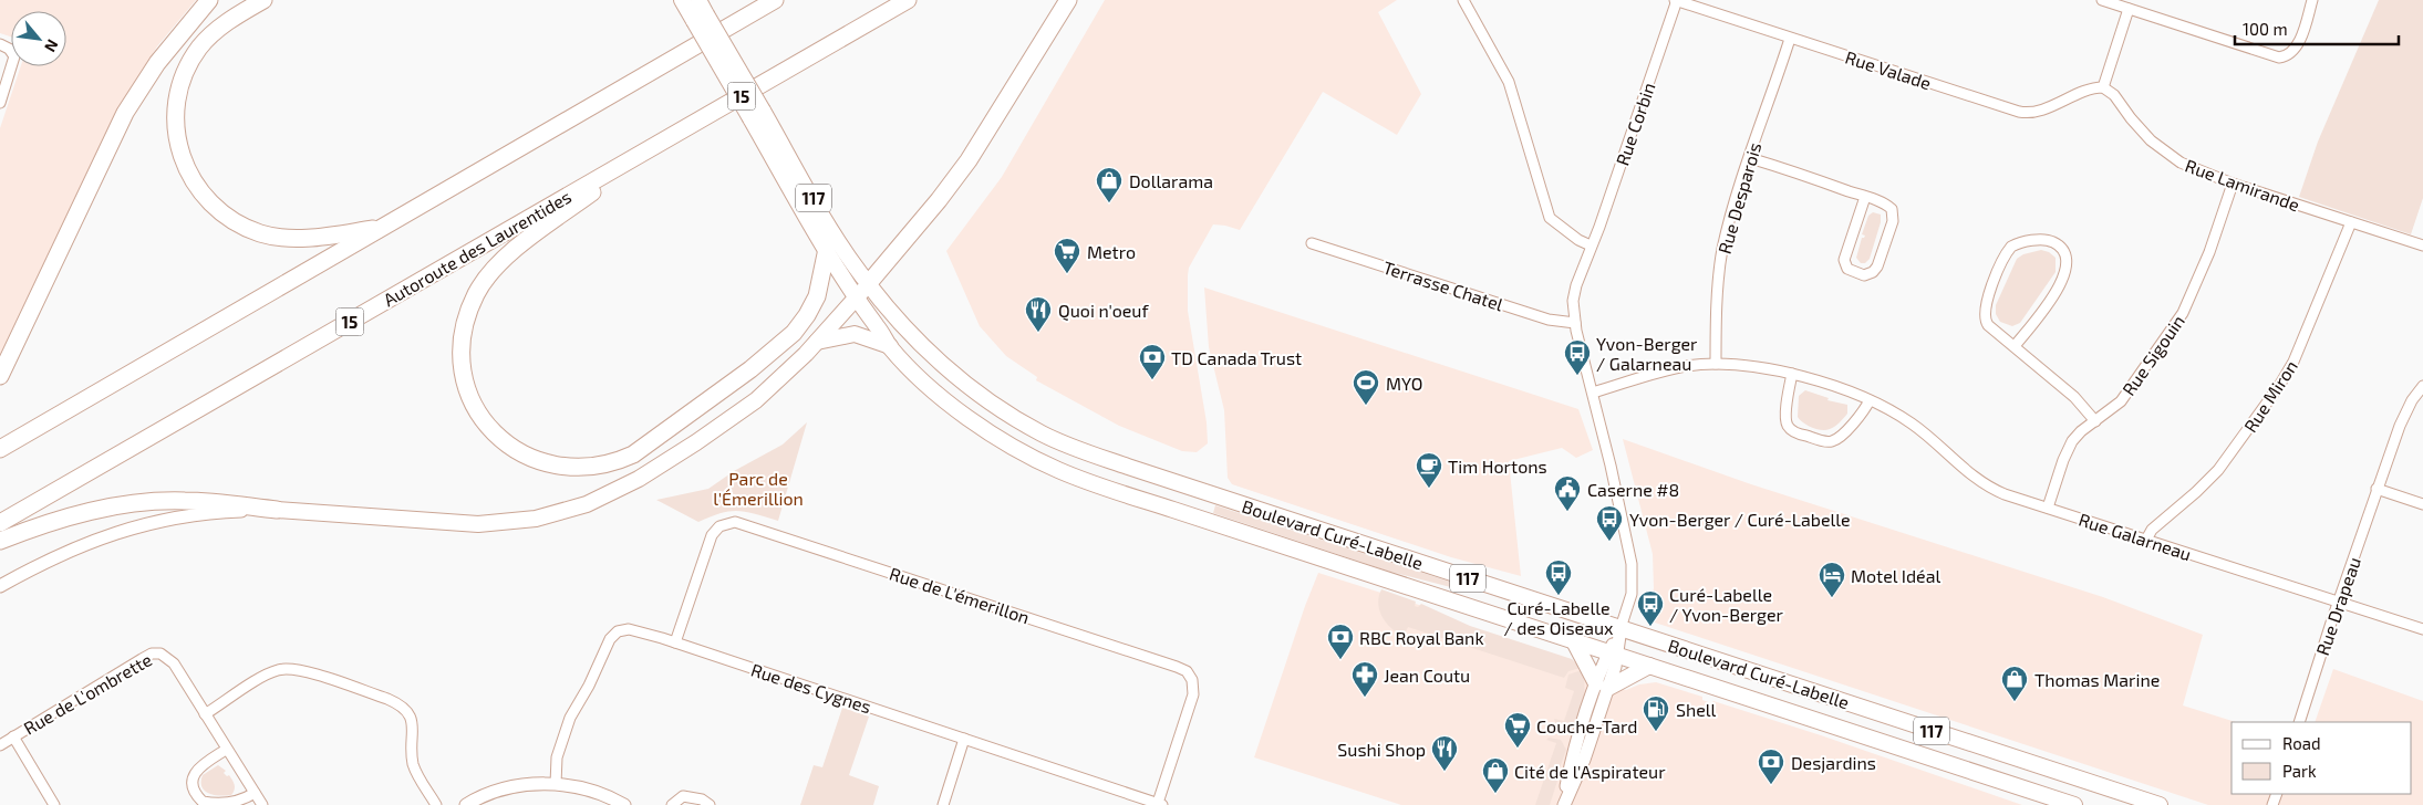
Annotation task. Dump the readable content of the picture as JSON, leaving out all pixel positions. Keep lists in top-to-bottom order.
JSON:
{
  "streets": {
    "highway": ["15", "Autoroute des Laurentides"],
    "main road": ["117", "Boulevard Curé-Labelle"],
    "street": [
      "Rue Valade",
      "Rue Corbin",
      "Rue Lamirande",
      "Rue Desparois",
      "Terrasse Chatel",
      "Rue Sigouin",
      "Rue Miron",
      "Rue Galarneau",
      "Rue de L'émerillon",
      "Rue Drapeau",
      "Rue des Cygnes",
      "Rue de L'ombrette"
    ]
  },
  "crossings": [
    ["Rue Valade", "Rue Corbin"],
    ["Rue Valade", "Rue Lamirande"],
    ["Rue Valade", "Rue Desparois"],
    ["Rue Corbin", "Terrasse Chatel"],
    ["Rue Corbin", "Boulevard Curé-Labelle"],
    ["Rue Corbin", "Rue Galarneau"],
    ["Rue Lamirande", "Rue Sigouin"],
    ["Rue Lamirande", "Rue Miron"],
    ["Rue Desparois", "Rue Galarneau"],
    ["Rue Sigouin", "Rue Galarneau"],
    ["Rue Miron", "Rue Galarneau"],
    ["Rue Galarneau", "Rue Drapeau"],
    ["Rue de L'émerillon", "Rue des Cygnes"]
  ],
  "parks": ["Parc de l'Émerillion"],
  "places": {
    "shop": ["Dollarama", "Thomas Marine", "Cité de l'Aspirateur"],
    "supermarket": ["Metro", "Couche-Tard"],
    "restaurant": ["Quoi n'oeuf", "Sushi Shop"],
    "bus stop": [
      "Yvon-Berger / Galarneau",
      "Yvon-Berger / Curé-Labelle",
      "Curé-Labelle / des Oiseaux",
      "Curé-Labelle / Yvon-Berger"
    ],
    "bank": ["TD Canada Trust", "RBC Royal Bank", "Desjardins"],
    "sports": ["MYO"],
    "cafe": ["Tim Hortons"],
    "public building": ["Caserne #8"],
    "hotel": ["Motel Idéal"],
    "pharmacy": ["Jean Coutu"],
    "fuel station": ["Shell"]
  },
  "legend": ["Road", "Park"],
  "scale_bar": "100 m",
  "north": "bottom right"
}
